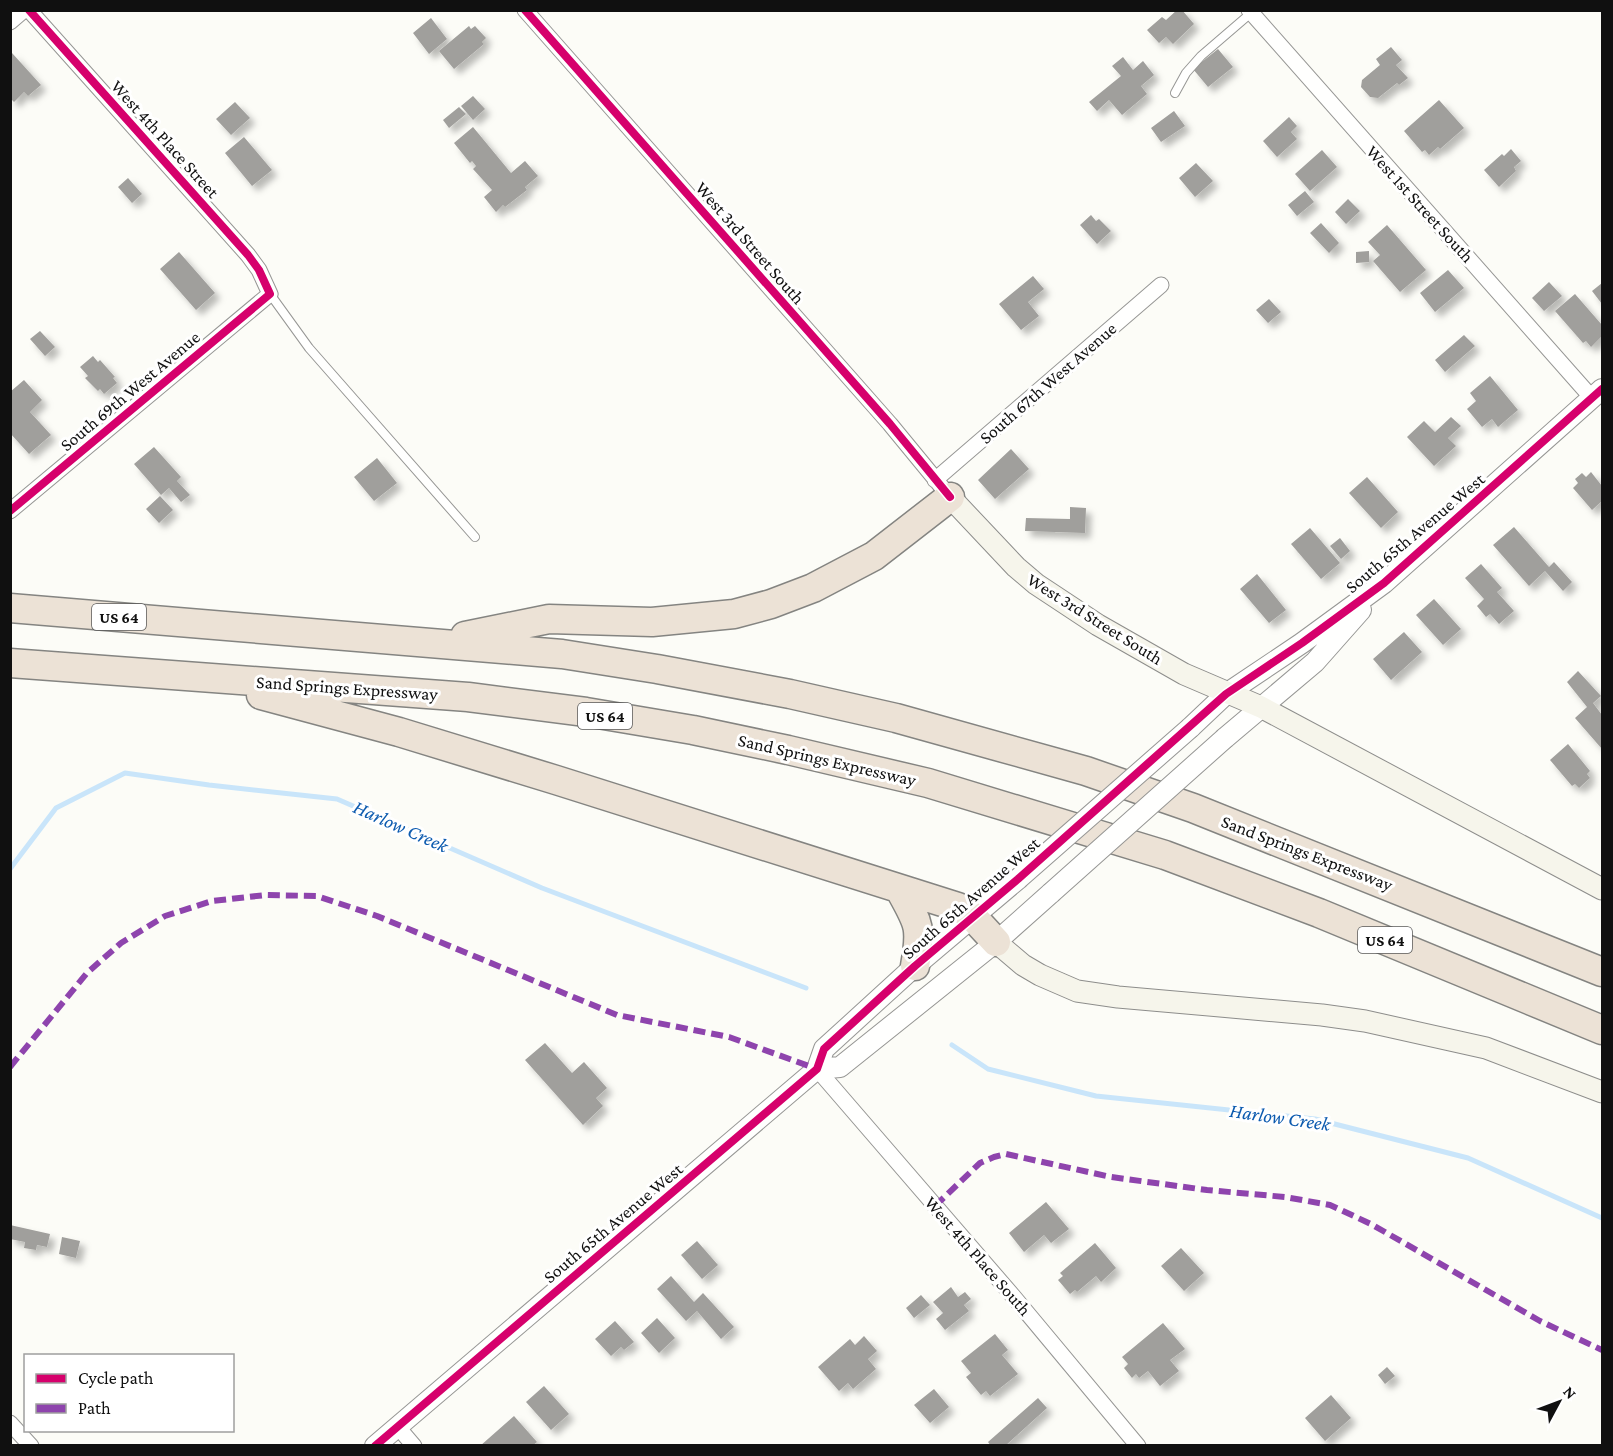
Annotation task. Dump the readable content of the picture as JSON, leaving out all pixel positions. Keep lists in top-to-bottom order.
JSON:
{
  "streets": {
    "highway": ["US 64", "Sand Springs Expressway"],
    "main road": ["West 3rd Street South"],
    "street": [
      "West 4th Place Street",
      "West 1st Street South",
      "South 67th West Avenue",
      "South 69th West Avenue",
      "South 65th Avenue West",
      "West 4th Place South"
    ]
  },
  "crossings": [
    ["West 4th Place Street", "South 69th West Avenue"],
    ["West 1st Street South", "South 65th Avenue West"],
    ["West 3rd Street South", "South 67th West Avenue"],
    ["West 3rd Street South", "South 65th Avenue West"],
    ["South 65th Avenue West", "West 4th Place South"]
  ],
  "water": ["Harlow Creek"],
  "legend": ["Cycle path", "Path"],
  "north": "top right"
}
